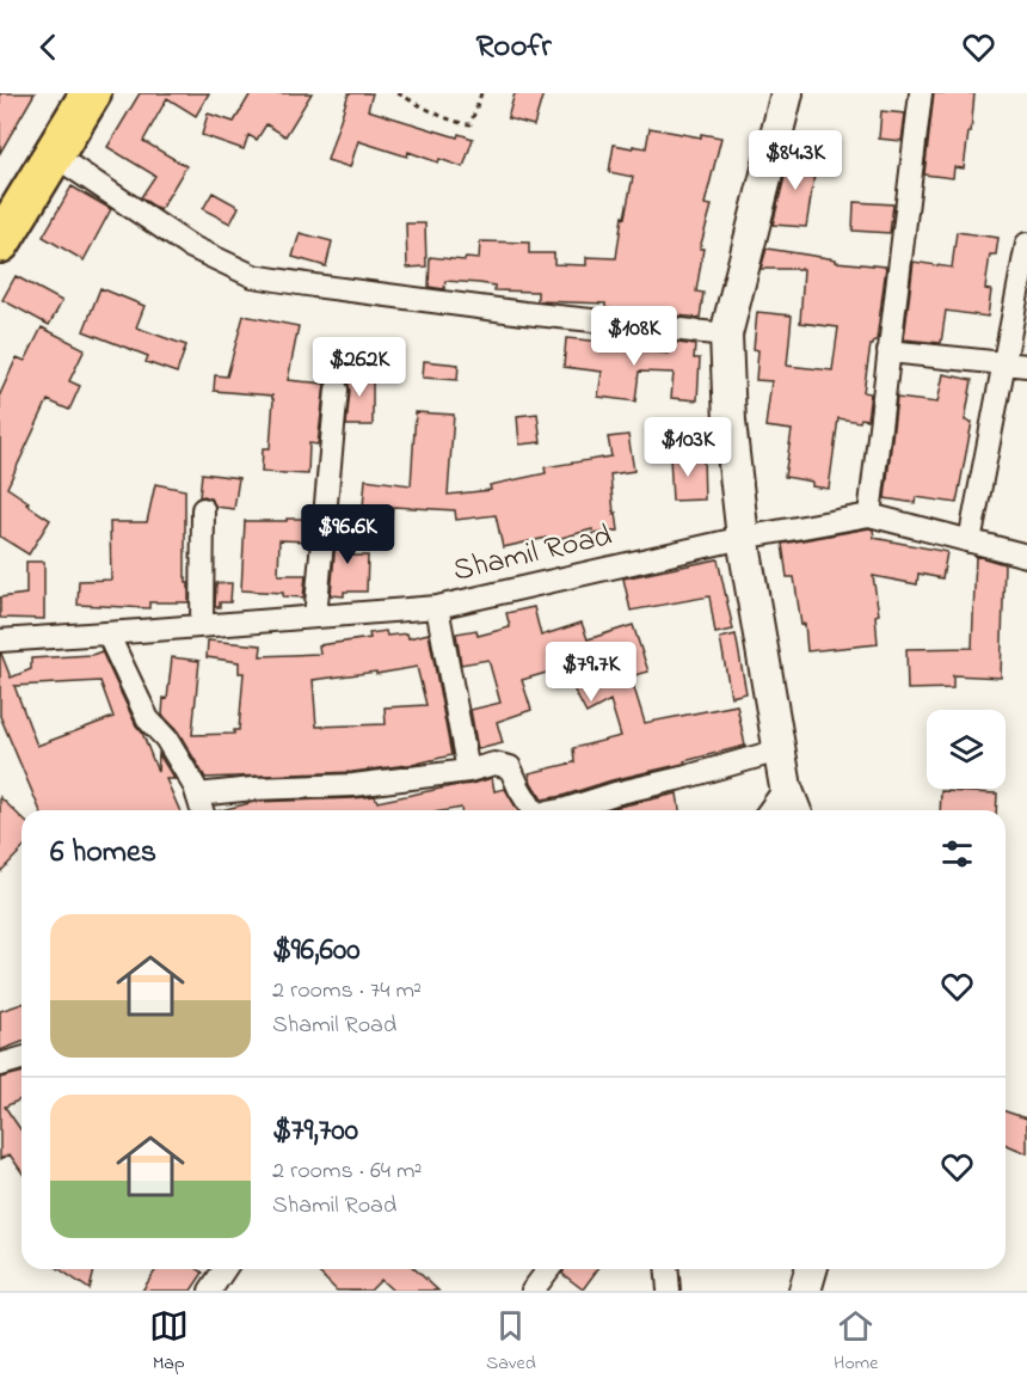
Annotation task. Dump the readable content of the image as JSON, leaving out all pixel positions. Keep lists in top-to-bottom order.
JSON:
{
  "streets": {
    "street": ["Shamil Road"]
  },
  "page": {
    "header": "Roofr",
    "price": [
      "$84.3K",
      "$108K",
      "$262K",
      "$103K",
      "$96.6K",
      "$79.7K"
    ],
    "heading": "6 homes",
    "list": [
      {
        "name": "$96,600",
        "note": "2 rooms · 74 m² · Shamil Road"
      },
      {
        "name": "$79,700",
        "note": "2 rooms · 64 m² · Shamil Road"
      }
    ],
    "tabs": ["Map", "Saved", "Home"]
  }
}
